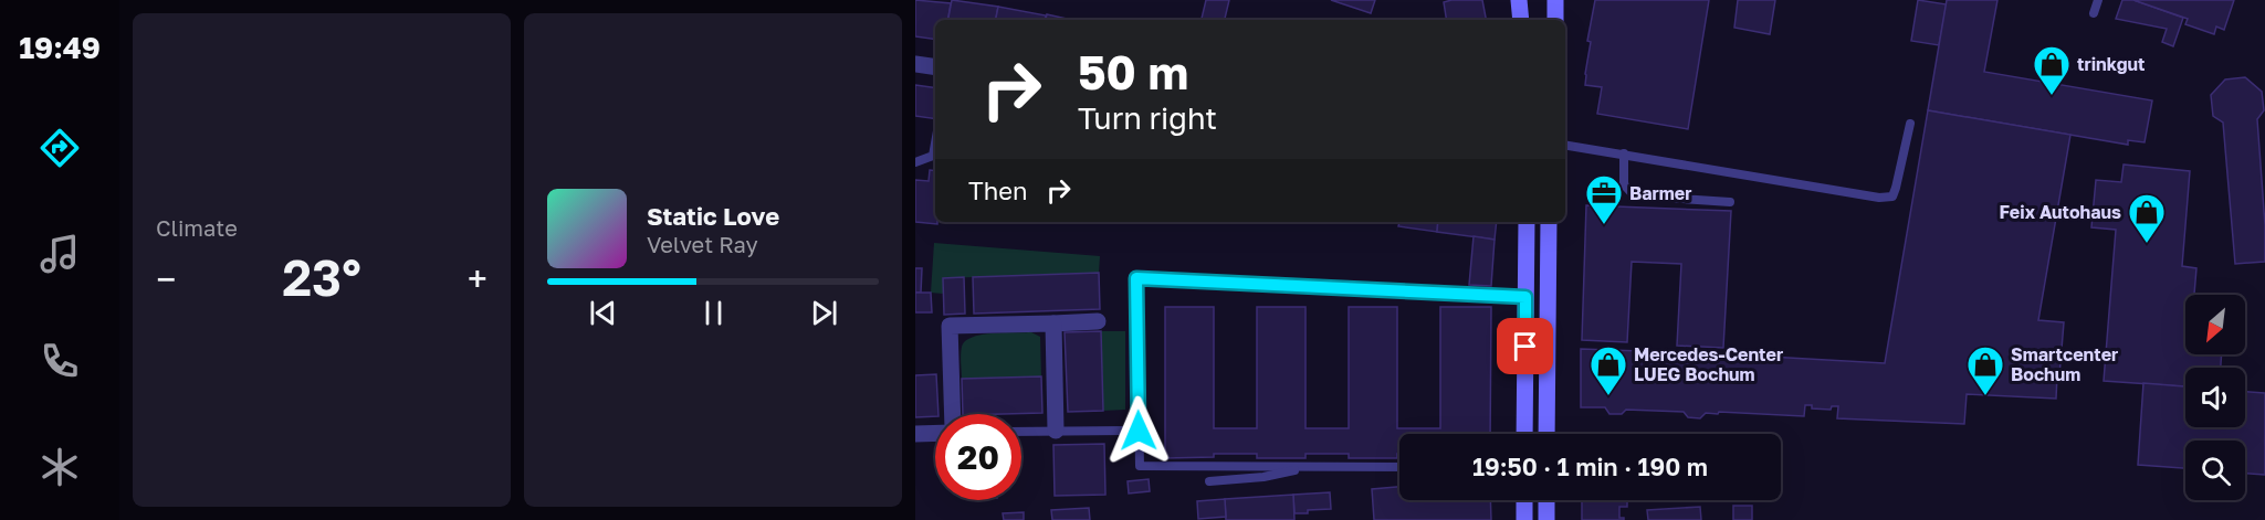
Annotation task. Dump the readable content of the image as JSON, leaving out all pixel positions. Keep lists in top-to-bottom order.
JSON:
{
  "places": {
    "shop": [
      "trinkgut",
      "Feix Autohaus",
      "Mercedes-Center LUEG Bochum",
      "Smartcenter Bochum"
    ],
    "office": ["Barmer"]
  },
  "north": "bottom left",
  "page": {
    "tabs": "19:49",
    "tile": "Climate",
    "turn": ["50 m", "Turn right"],
    "then": "Then",
    "song": ["Static Love", "Velvet Ray"],
    "heat": ["−", "23°", "+"],
    "limit": "20",
    "trip": "19:50 · 1 min · 190 m"
  }
}
